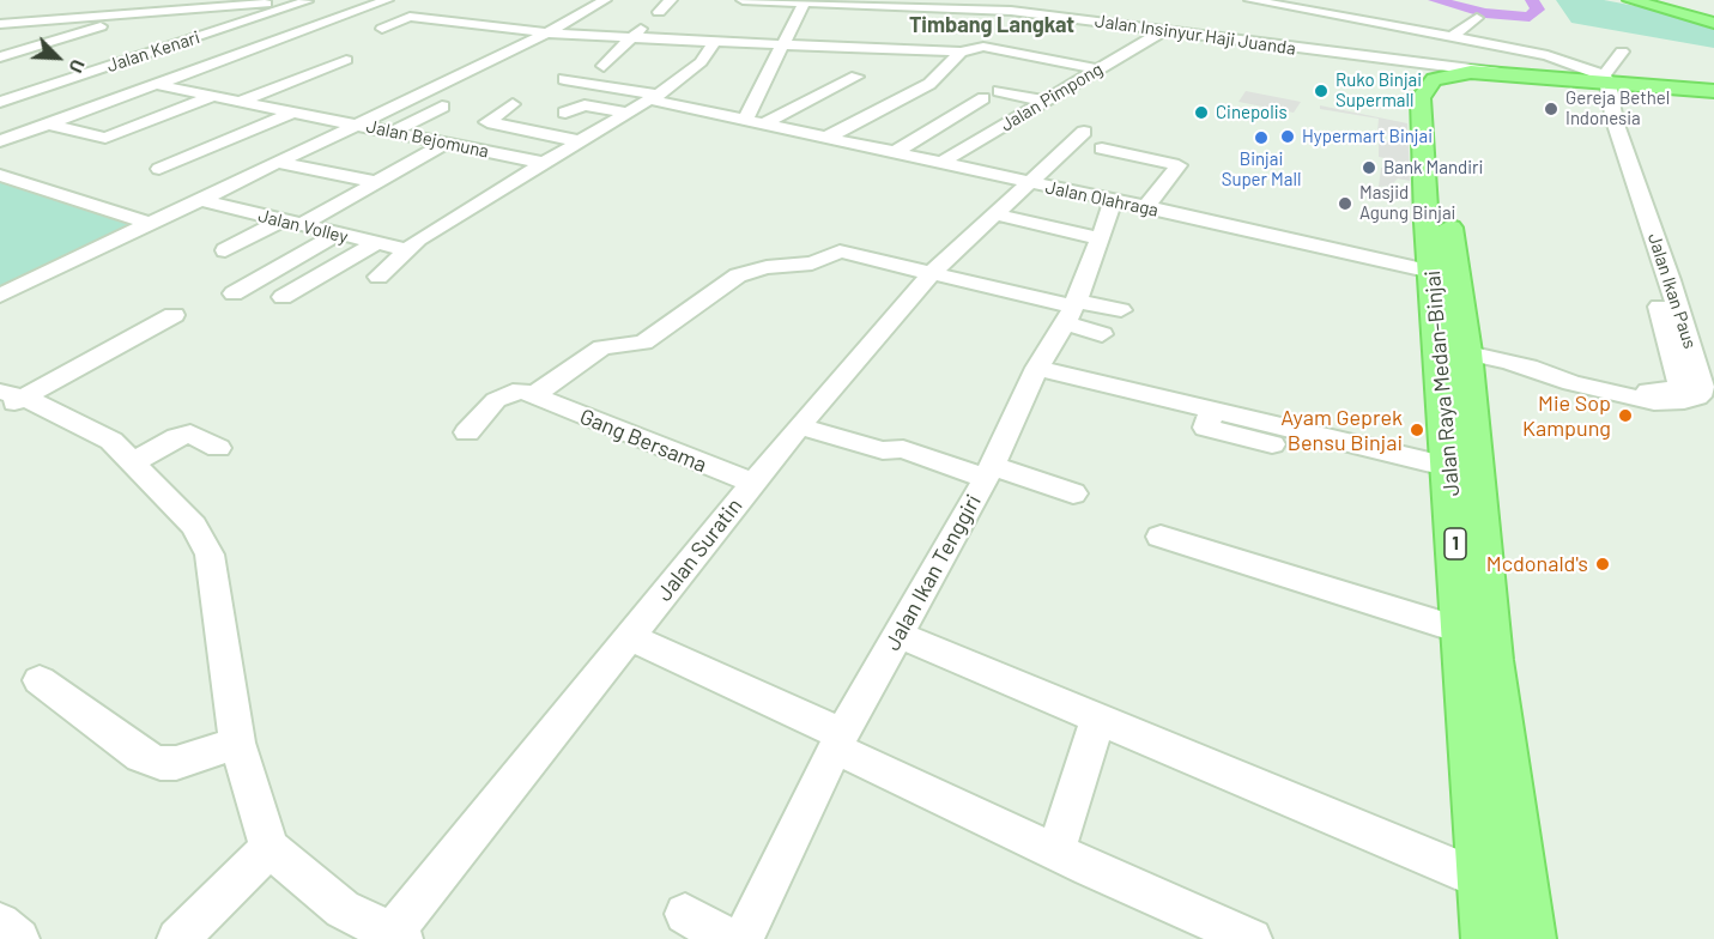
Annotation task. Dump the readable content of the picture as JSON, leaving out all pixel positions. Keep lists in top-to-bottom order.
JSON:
{
  "streets": {
    "main road": ["Jalan Raya Medan-Binjai", "1"],
    "street": [
      "Jalan Insinyur Haji Juanda",
      "Jalan Kenari",
      "Jalan Pimpong",
      "Jalan Bejomuna",
      "Jalan Olahraga",
      "Jalan Volley",
      "Jalan Ikan Paus",
      "Gang Bersama",
      "Jalan Suratin",
      "Jalan Ikan Tenggiri"
    ]
  },
  "crossings": [
    ["Jalan Insinyur Haji Juanda", "Jalan Pimpong"],
    ["Jalan Insinyur Haji Juanda", "Jalan Raya Medan-Binjai"],
    ["Jalan Insinyur Haji Juanda", "1"],
    ["Jalan Pimpong", "Jalan Olahraga"],
    ["Jalan Bejomuna", "Jalan Volley"],
    ["Jalan Olahraga", "Jalan Raya Medan-Binjai"],
    ["Jalan Olahraga", "Jalan Suratin"],
    ["Jalan Olahraga", "Jalan Ikan Tenggiri"],
    ["Jalan Ikan Paus", "Jalan Raya Medan-Binjai"],
    ["Jalan Ikan Paus", "1"],
    ["Jalan Raya Medan-Binjai", "1"],
    ["Gang Bersama", "Jalan Suratin"]
  ],
  "districts": ["Timbang Langkat"],
  "places": [
    "Ruko Binjai Supermall",
    "Gereja Bethel Indonesia",
    "Cinepolis",
    "Hypermart Binjai",
    "Binjai Super Mall",
    "Bank Mandiri",
    "Masjid Agung Binjai",
    "Mie Sop Kampung",
    "Ayam Geprek Bensu Binjai",
    "Mcdonald's"
  ],
  "north": "bottom right"
}
